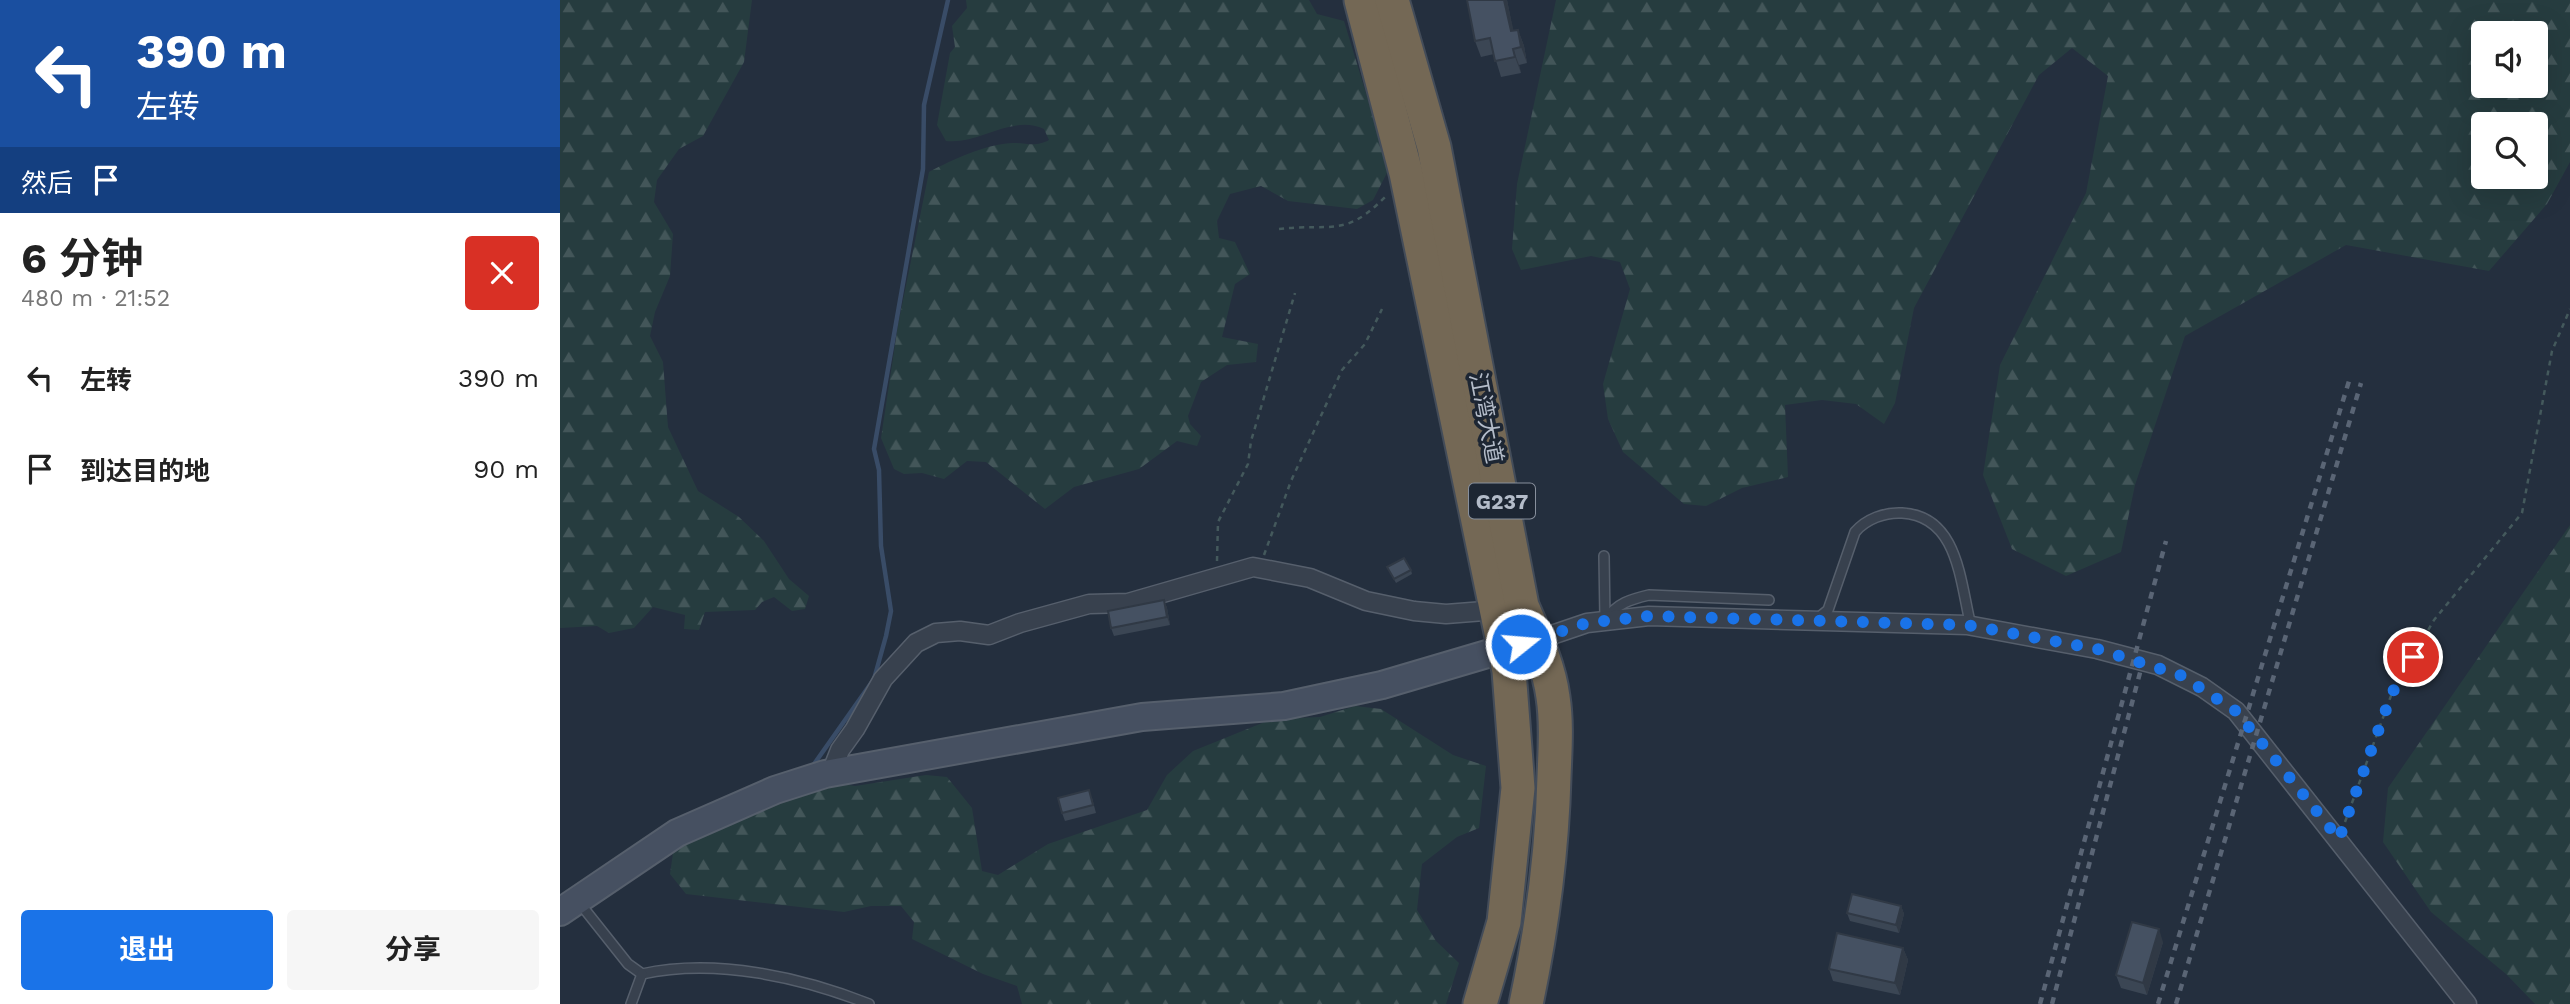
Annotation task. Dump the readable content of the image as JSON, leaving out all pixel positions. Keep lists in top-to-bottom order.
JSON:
{
  "streets": {
    "highway": ["江湾大道", "G237"]
  },
  "page": {
    "turn": ["390 m", "左转"],
    "then": "然后",
    "heading": ["6 分钟", "480 m · 21:52"],
    "list": [
      {
        "name": "左转",
        "value": "390 m"
      },
      {
        "name": "到达目的地",
        "value": "90 m"
      }
    ],
    "buttons": ["退出", "分享"]
  }
}
